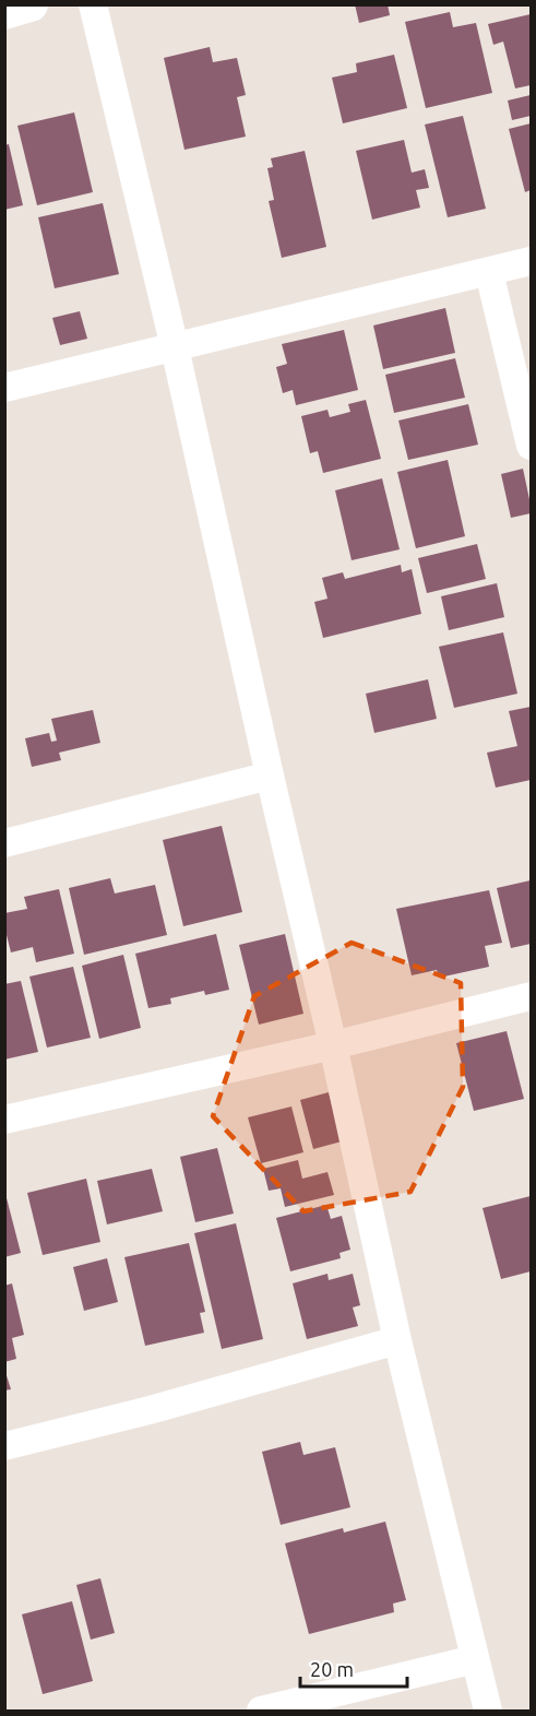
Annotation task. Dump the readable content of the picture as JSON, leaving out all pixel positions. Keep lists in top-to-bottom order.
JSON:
{
  "scale_bar": "20 m"
}
